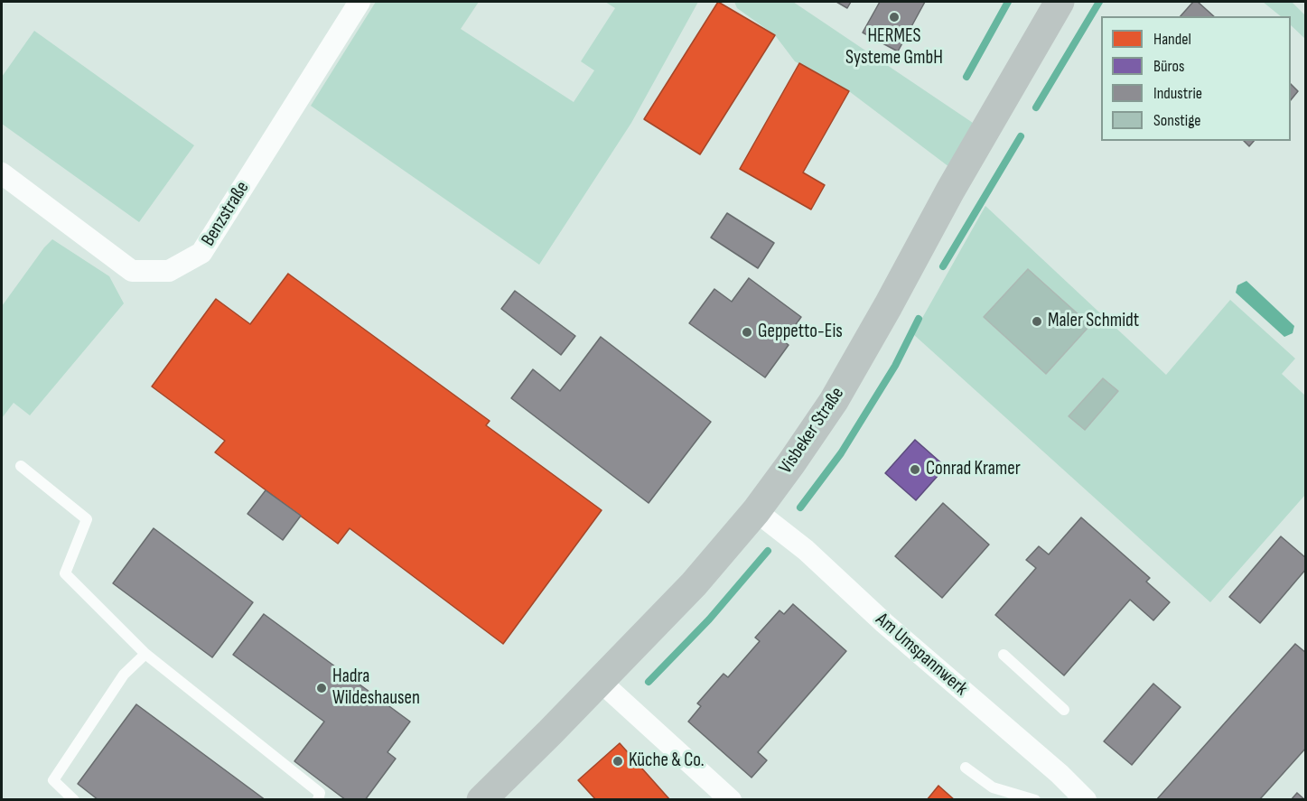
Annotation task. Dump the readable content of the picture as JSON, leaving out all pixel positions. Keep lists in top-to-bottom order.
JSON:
{
  "streets": {
    "main road": ["Visbeker Straße"],
    "street": ["Benzstraße", "Am Umspannwerk"]
  },
  "crossings": [
    ["Visbeker Straße", "Am Umspannwerk"]
  ],
  "places": [
    "HERMES Systeme GmbH",
    "Maler Schmidt",
    "Geppetto-Eis",
    "Conrad Kramer",
    "Hadra Wildeshausen",
    "Küche & Co."
  ],
  "legend": [
    "Handel",
    "Büros",
    "Industrie",
    "Sonstige"
  ]
}
